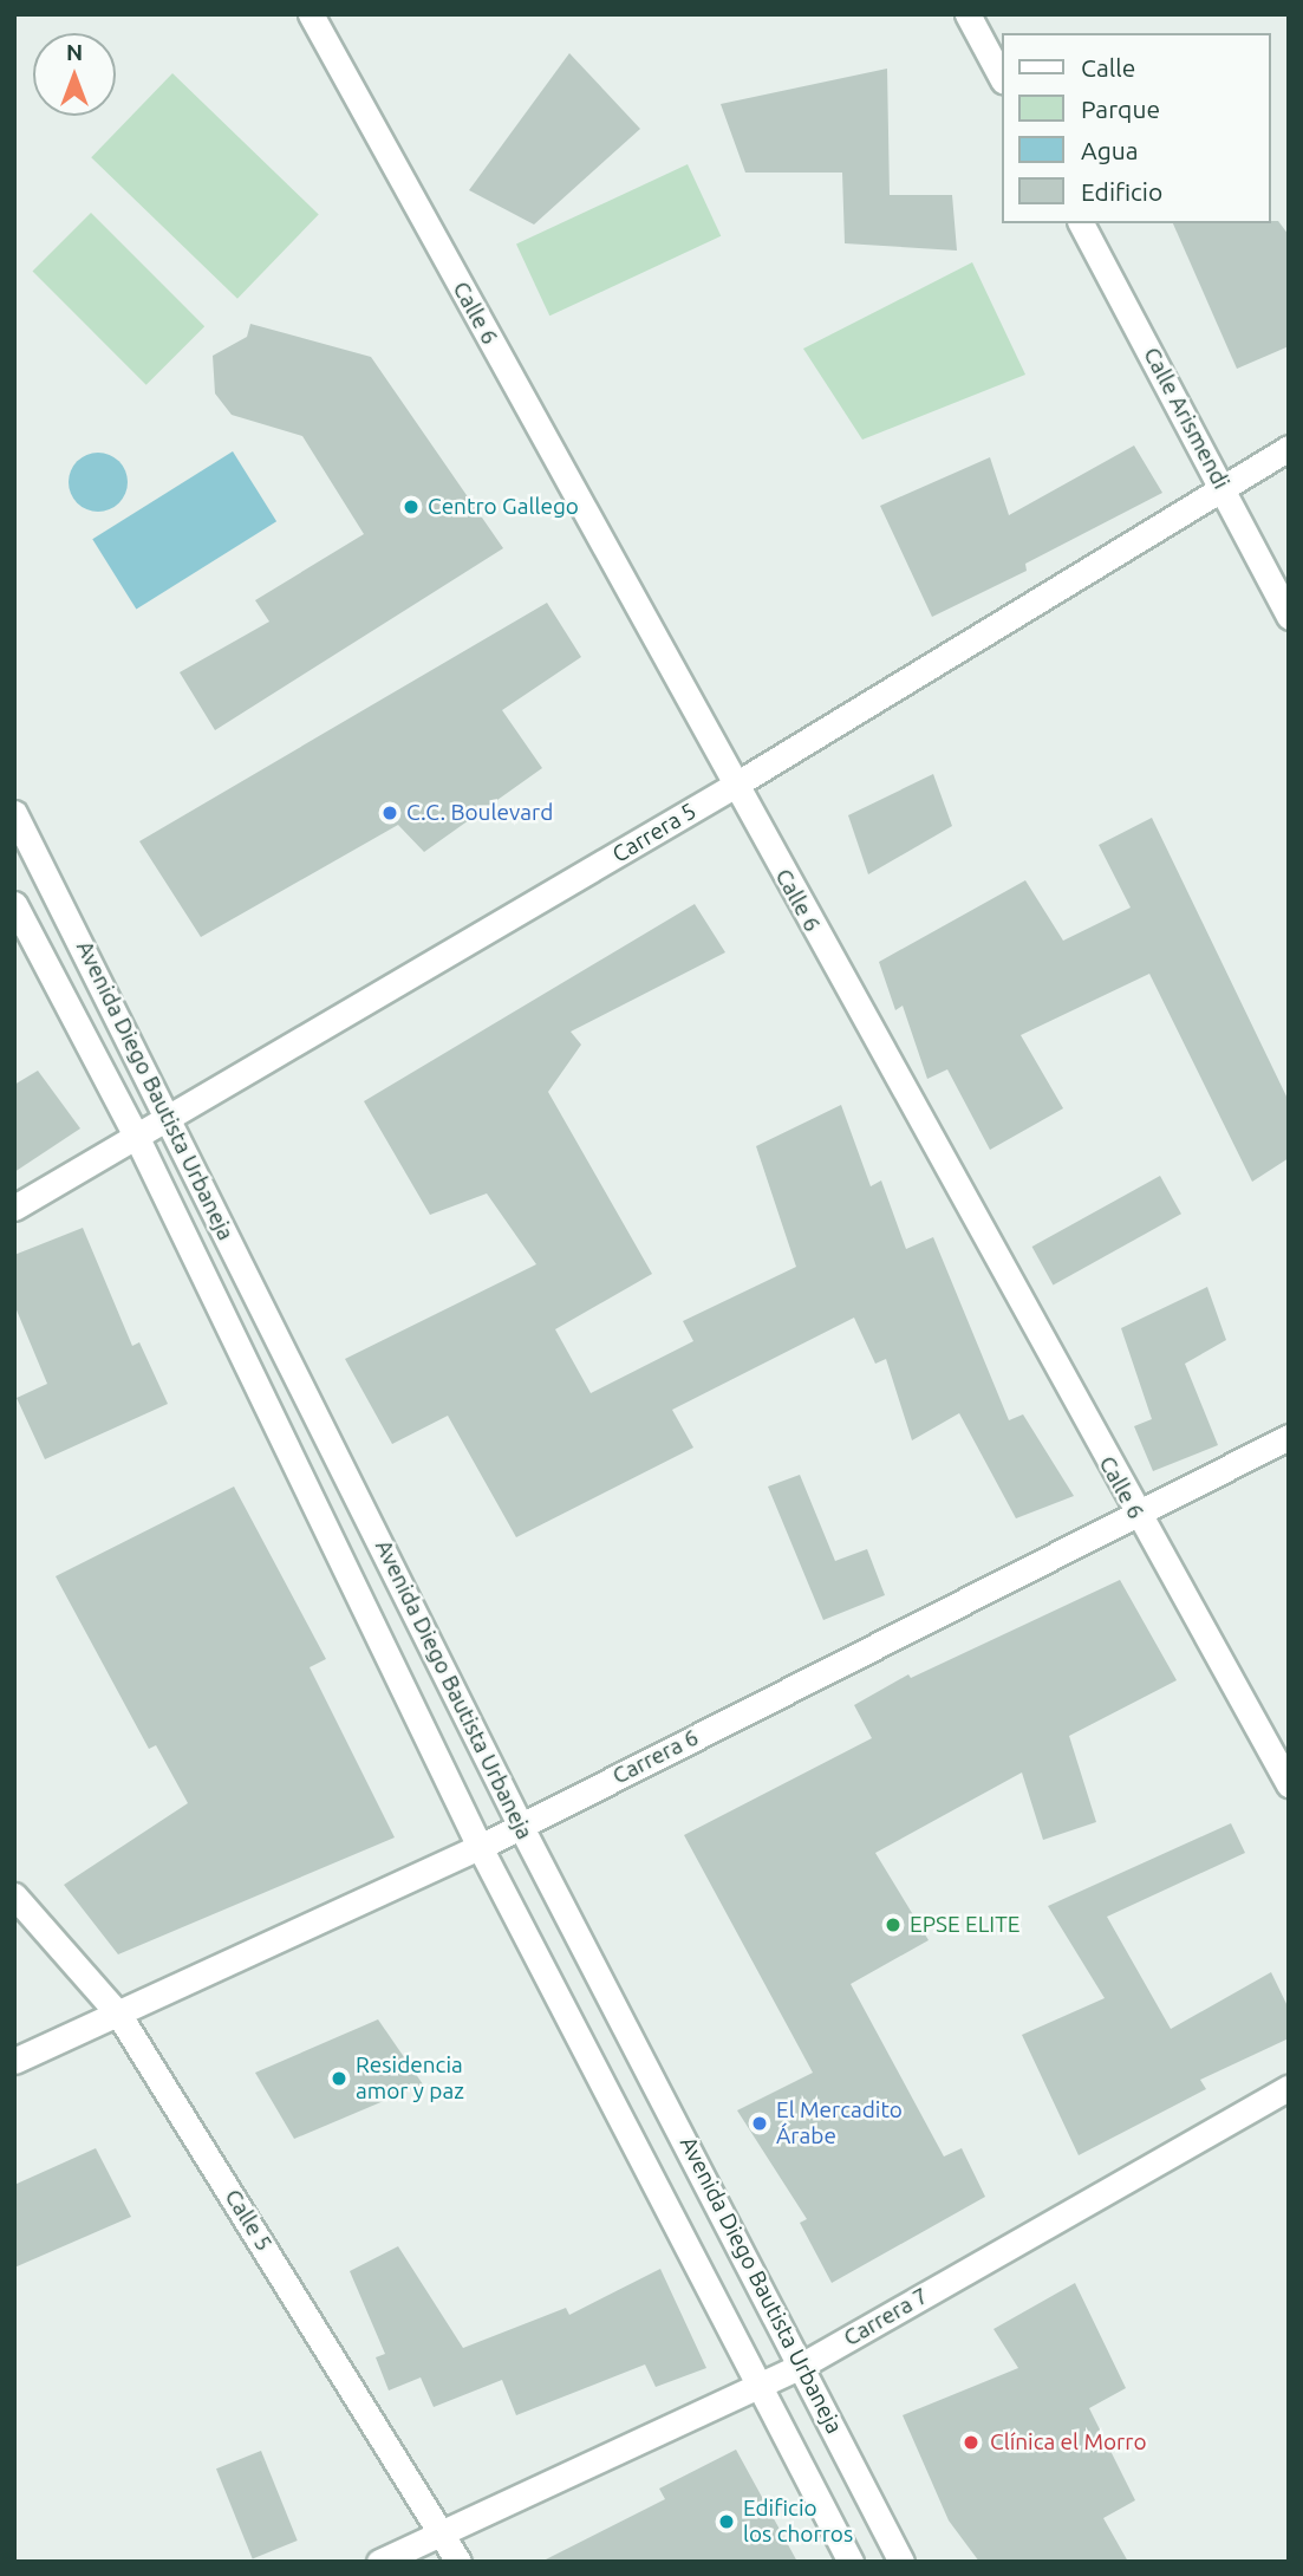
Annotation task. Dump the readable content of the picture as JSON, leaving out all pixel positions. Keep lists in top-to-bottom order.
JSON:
{
  "streets": {
    "street": [
      "Calle 6",
      "Calle Arismendi",
      "Carrera 5",
      "Avenida Diego Bautista Urbaneja",
      "Carrera 6",
      "Calle 5",
      "Carrera 7"
    ]
  },
  "crossings": [
    ["Calle 6", "Carrera 5"],
    ["Calle 6", "Carrera 6"],
    ["Calle Arismendi", "Carrera 5"],
    ["Carrera 5", "Avenida Diego Bautista Urbaneja"],
    ["Avenida Diego Bautista Urbaneja", "Carrera 6"],
    ["Avenida Diego Bautista Urbaneja", "Carrera 7"],
    ["Carrera 6", "Calle 5"],
    ["Calle 5", "Carrera 7"]
  ],
  "places": [
    "Centro Gallego",
    "C.C. Boulevard",
    "EPSE ELITE",
    "Residencia amor y paz",
    "El Mercadito Árabe",
    "Clínica el Morro",
    "Edificio los chorros"
  ],
  "legend": [
    "Calle",
    "Parque",
    "Agua",
    "Edificio"
  ],
  "north": "top"
}
